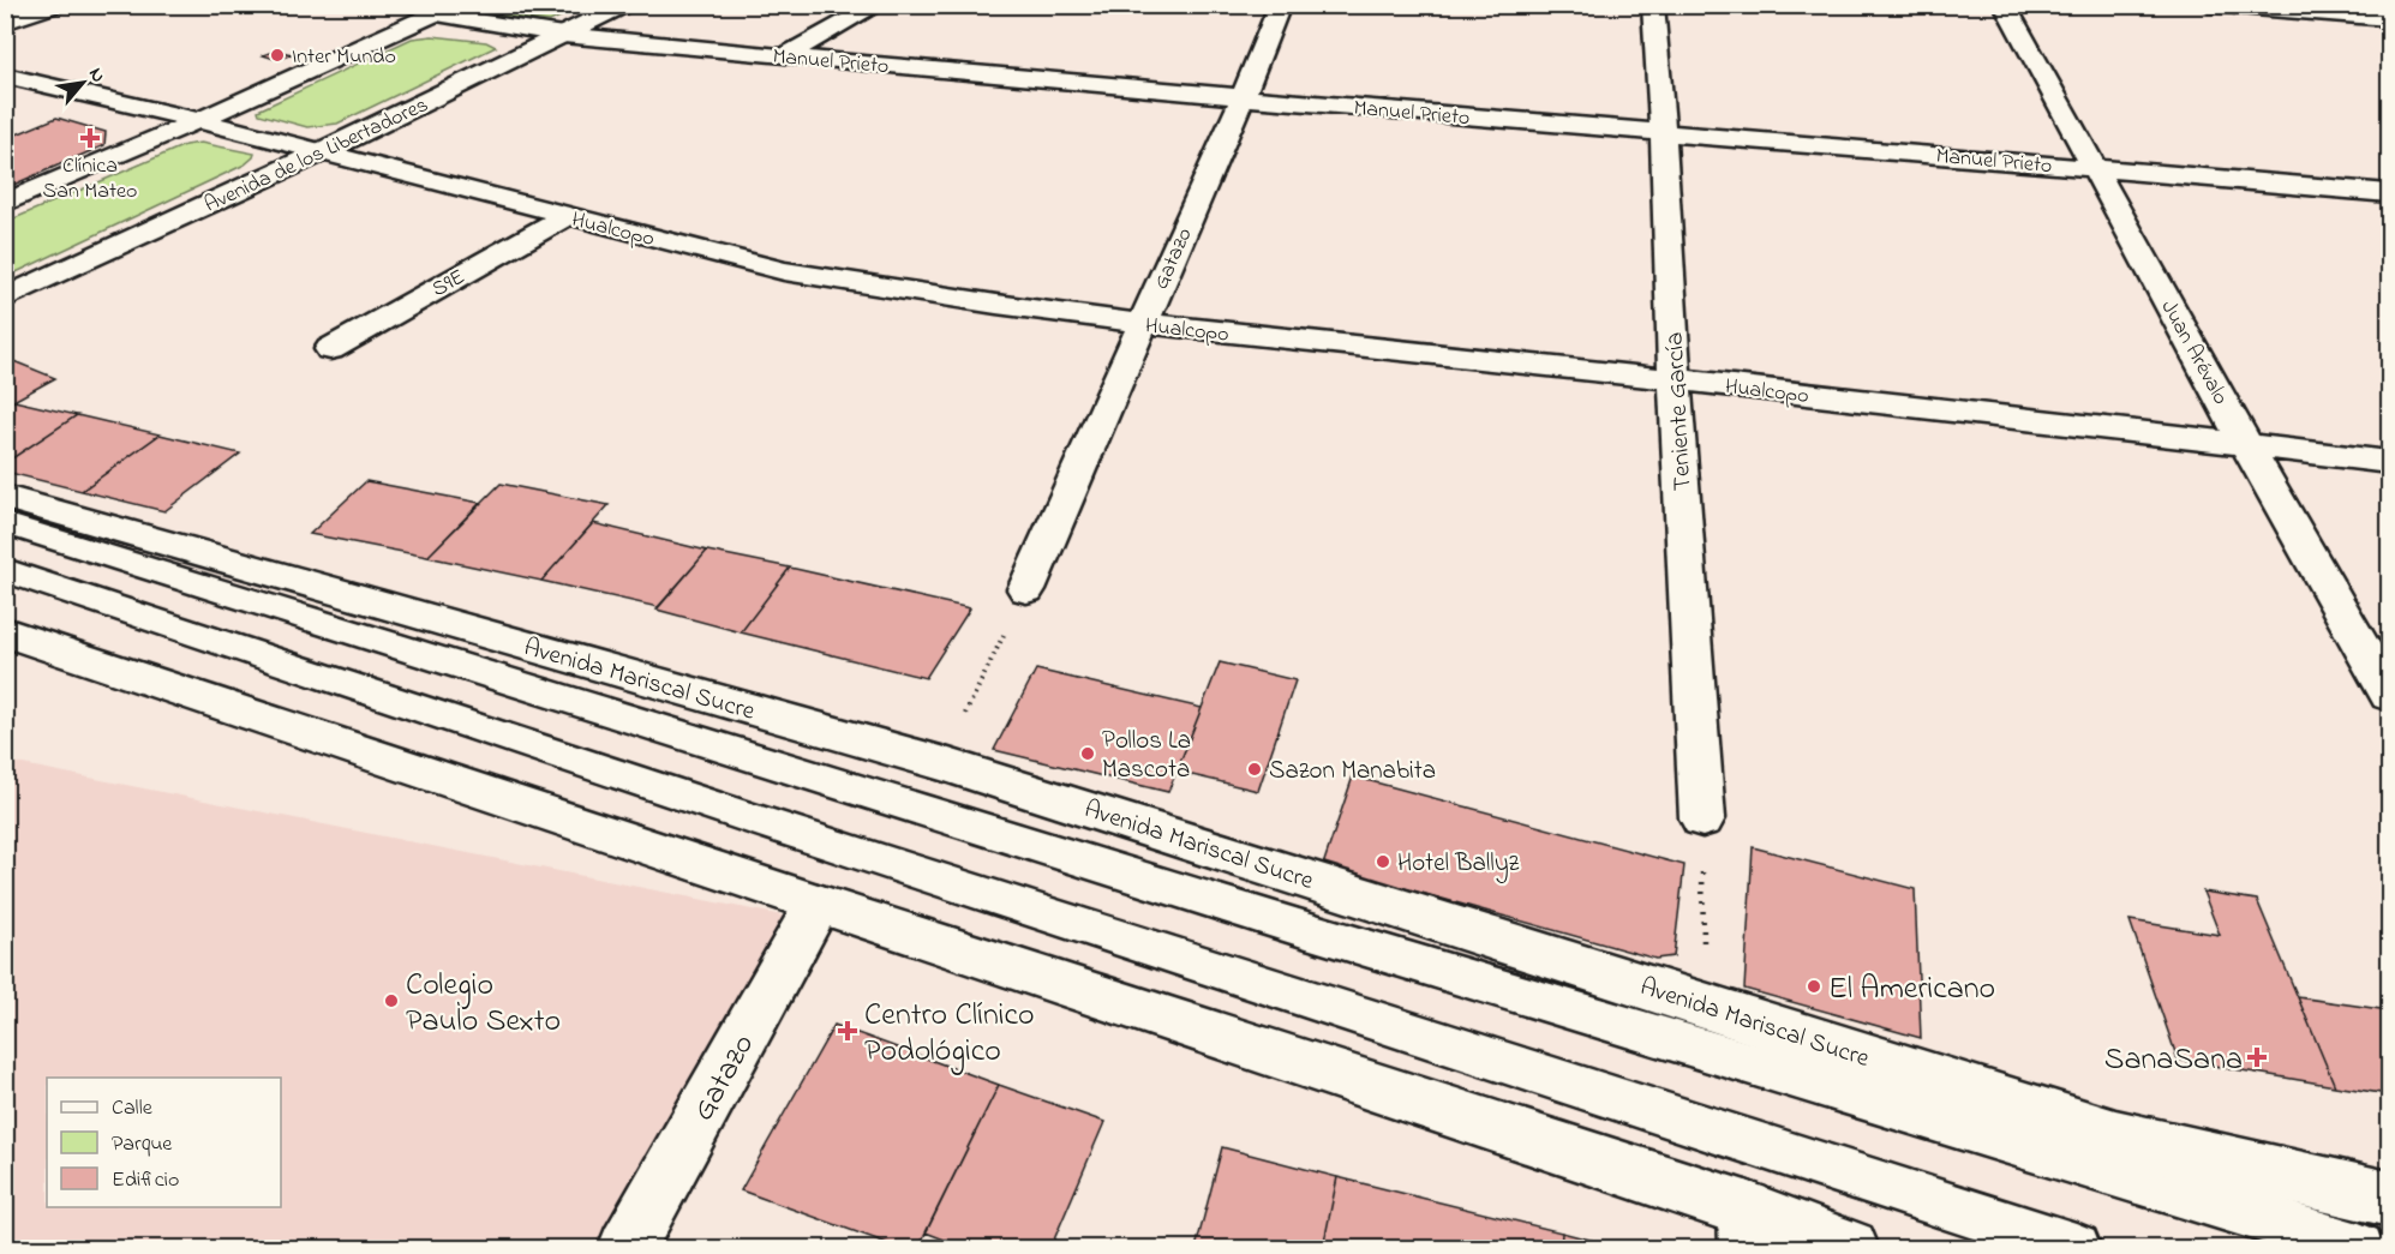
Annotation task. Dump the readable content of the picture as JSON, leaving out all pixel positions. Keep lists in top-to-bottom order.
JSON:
{
  "streets": {
    "street": [
      "Manuel Prieto",
      "Avenida de los Libertadores",
      "Hualcopo",
      "Gatazo",
      "S9E",
      "Juan Arévalo",
      "Teniente García",
      "Avenida Mariscal Sucre"
    ]
  },
  "crossings": [
    ["Manuel Prieto", "Avenida de los Libertadores"],
    ["Manuel Prieto", "Gatazo"],
    ["Manuel Prieto", "Juan Arévalo"],
    ["Manuel Prieto", "Teniente García"],
    ["Avenida de los Libertadores", "Hualcopo"],
    ["Hualcopo", "Gatazo"],
    ["Hualcopo", "S9E"],
    ["Hualcopo", "Juan Arévalo"],
    ["Hualcopo", "Teniente García"]
  ],
  "places": {
    "other": [
      "Inter Mundo",
      "Pollos La Mascota",
      "Sazon Manabita",
      "Hotel Ballyz",
      "El Americano",
      "Colegio Paulo Sexto"
    ],
    "health": ["Clínica San Mateo", "Centro Clínico Podológico", "SanaSana"]
  },
  "legend": ["Calle", "Parque", "Edificio"],
  "north": "top right"
}
